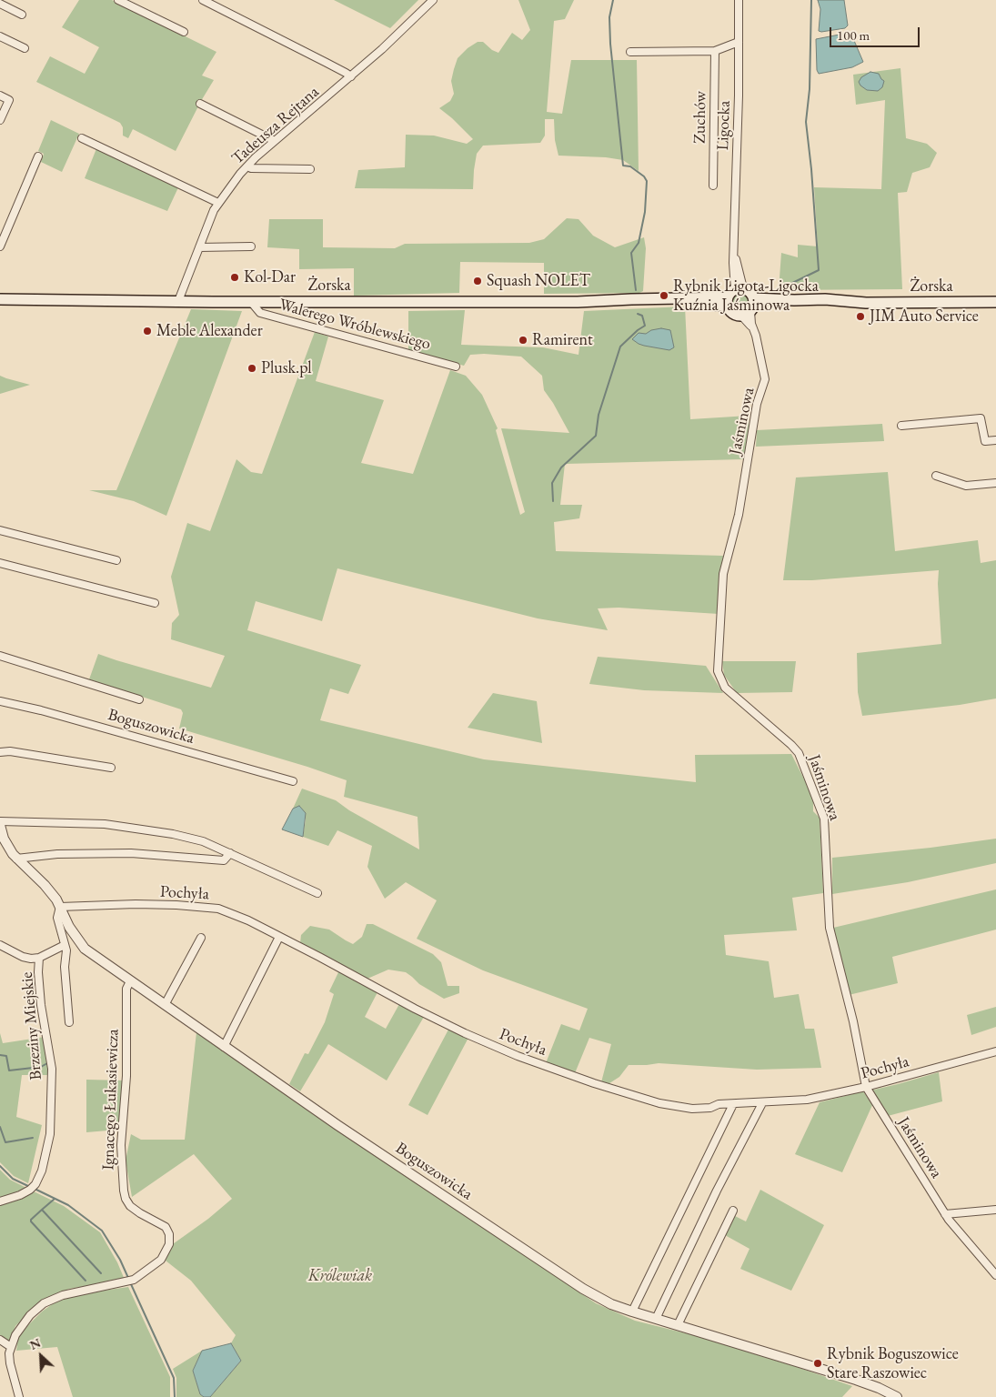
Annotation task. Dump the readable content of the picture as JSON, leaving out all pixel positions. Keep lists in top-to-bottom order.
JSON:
{
  "streets": {
    "main road": ["Żorska"],
    "street": [
      "Zuchów",
      "Tadeusza Rejtana",
      "Ligocka",
      "Walerego Wróblewskiego",
      "Jaśminowa",
      "Boguszowicka",
      "Pochyła",
      "Brzeziny Miejskie",
      "Ignacego Łukasiewicza"
    ]
  },
  "crossings": [
    ["Tadeusza Rejtana", "Żorska"],
    ["Żorska", "Walerego Wróblewskiego"],
    ["Żorska", "Jaśminowa"],
    ["Jaśminowa", "Pochyła"],
    ["Boguszowicka", "Pochyła"],
    ["Boguszowicka", "Ignacego Łukasiewicza"]
  ],
  "parks": ["Królewiak"],
  "places": [
    "Kol-Dar",
    "Squash NOLET",
    "Rybnik Ligota-Ligocka Kuźnia Jaśminowa",
    "JIM Auto Service",
    "Meble Alexander",
    "Ramirent",
    "Plusk.pl",
    "Rybnik Boguszowice Stare Raszowiec"
  ],
  "scale_bar": "100 m",
  "north": "top left"
}
